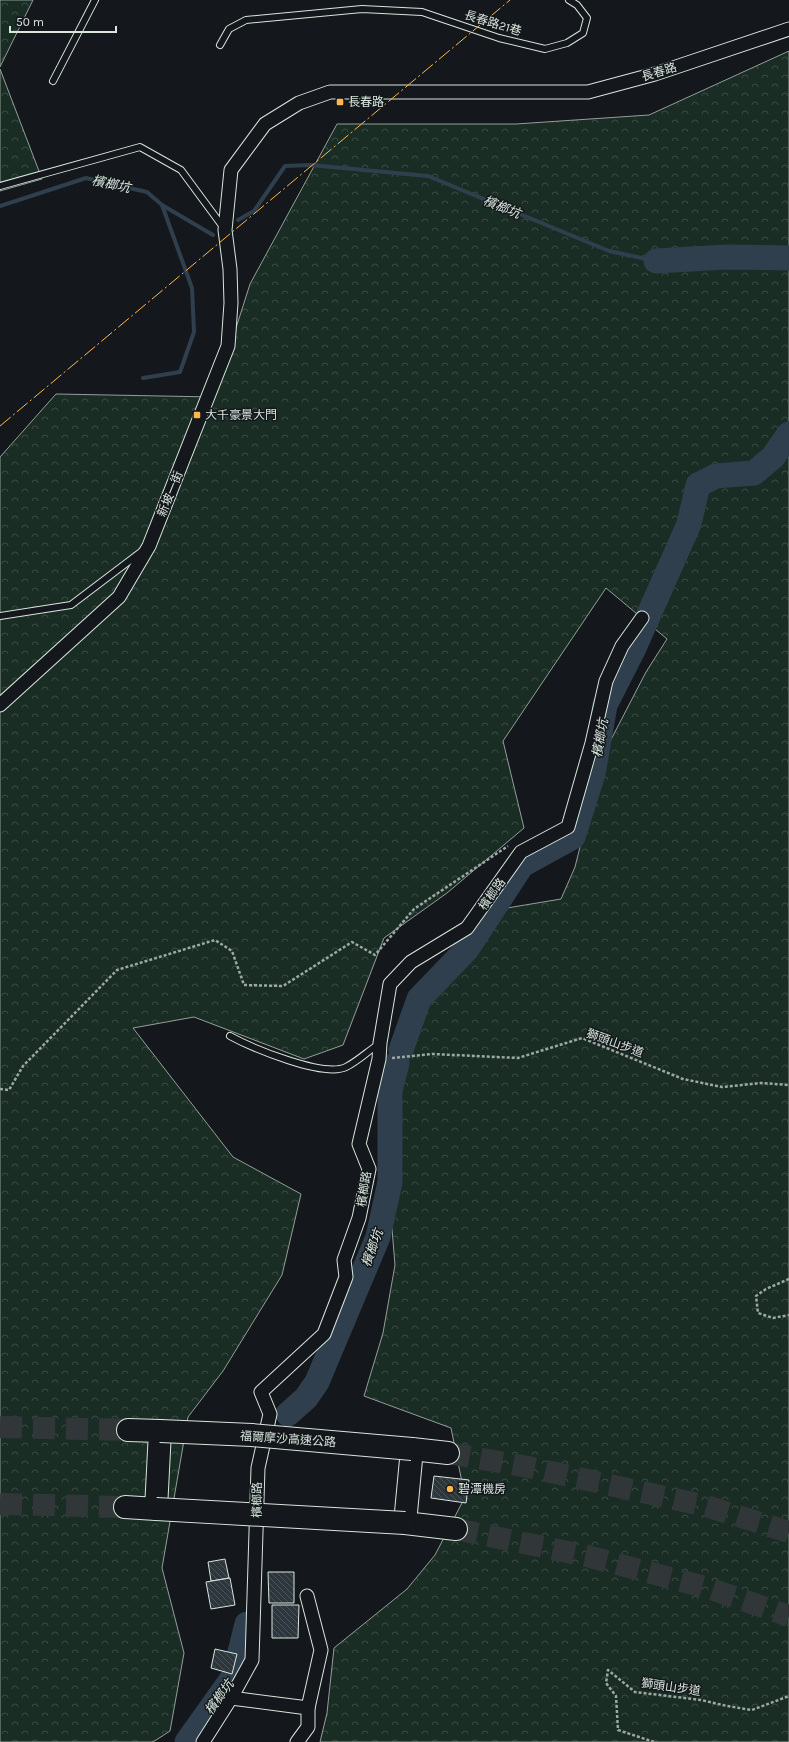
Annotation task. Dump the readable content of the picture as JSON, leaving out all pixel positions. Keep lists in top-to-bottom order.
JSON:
{
  "streets": {
    "highway": ["福爾摩沙高速公路"],
    "street": ["長春路", "新坡一街", "檳榔路"],
    "lane": ["長春路21巷"],
    "path": ["獅頭山步道"]
  },
  "crossings": [
    ["長春路", "新坡一街"]
  ],
  "water": ["檳榔坑"],
  "places": {
    "transit": ["長春路", "大千豪景大門"],
    "other": ["碧潭機房"]
  },
  "scale_bar": "50 m"
}
